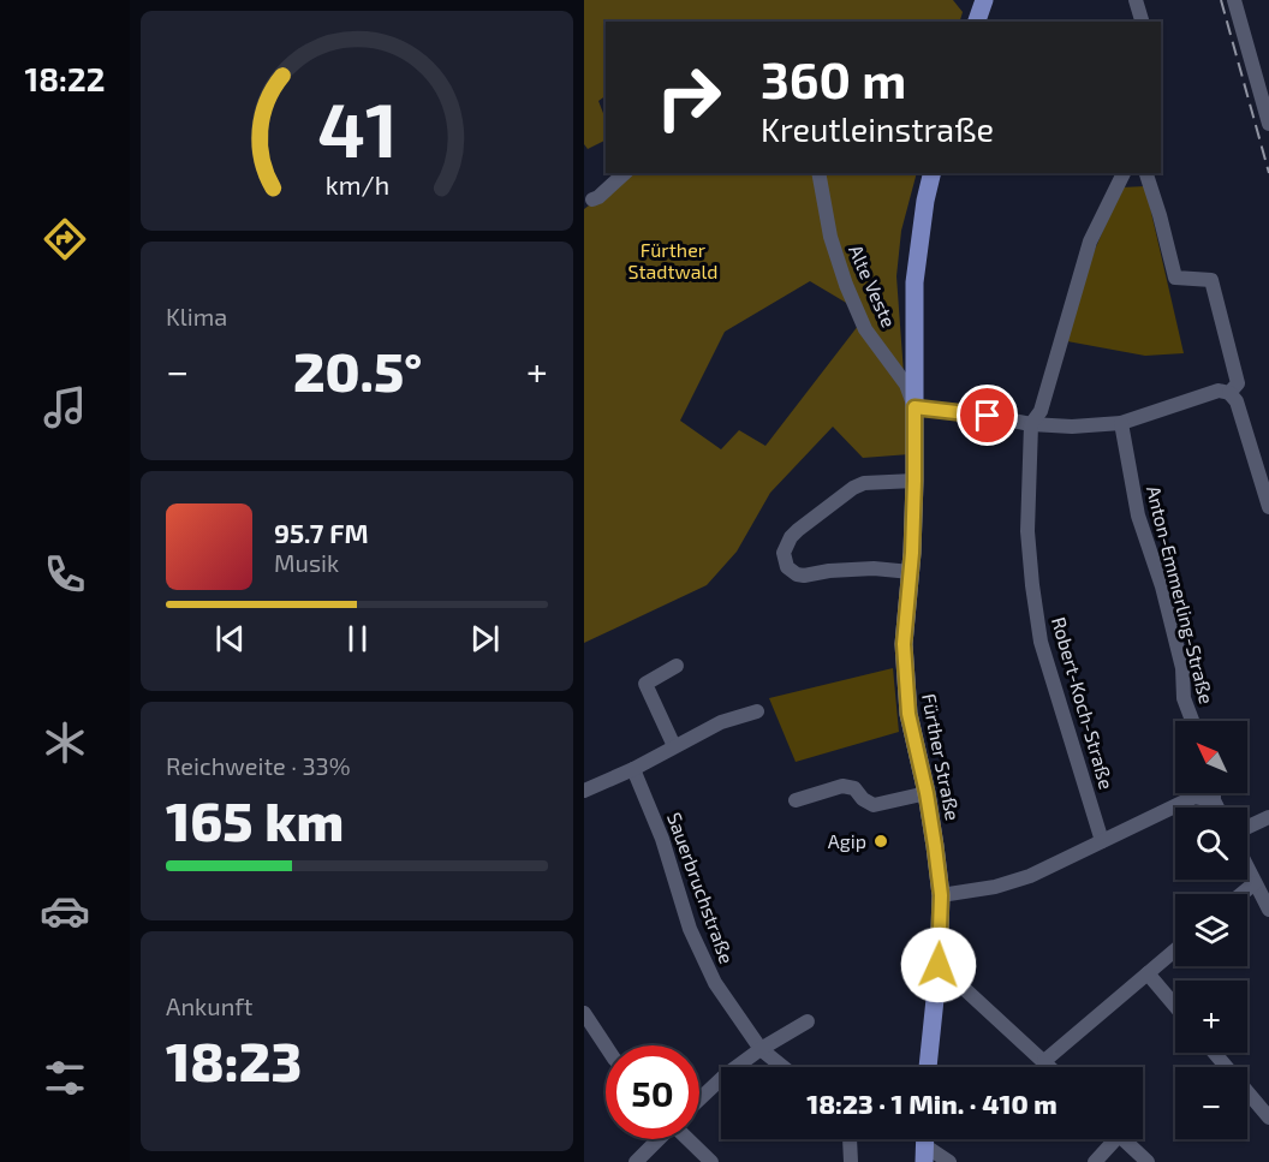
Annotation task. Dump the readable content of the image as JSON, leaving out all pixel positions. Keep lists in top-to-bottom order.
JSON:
{
  "streets": {
    "main road": ["Fürther Straße"],
    "street": [
      "Alte Veste",
      "Anton-Emmerling-Straße",
      "Robert-Koch-Straße",
      "Sauerbruchstraße"
    ]
  },
  "crossings": [
    ["Alte Veste", "Fürther Straße"]
  ],
  "parks": ["Fürther Stadtwald"],
  "places": ["Agip"],
  "north": "top left",
  "page": {
    "tabs": "18:22",
    "turn": ["360 m", "Kreutleinstraße"],
    "tile": [
      "Klima",
      ["Reichweite · 33%", "165 km"],
      ["Ankunft", "18:23"]
    ],
    "heat": ["−", "20.5°", "+"],
    "song": ["95.7 FM", "Musik"],
    "map_buttons": ["+", "−"],
    "limit": "50",
    "trip": "18:23 · 1 Min. · 410 m",
    "gauge": ["41", "km/h"]
  }
}
